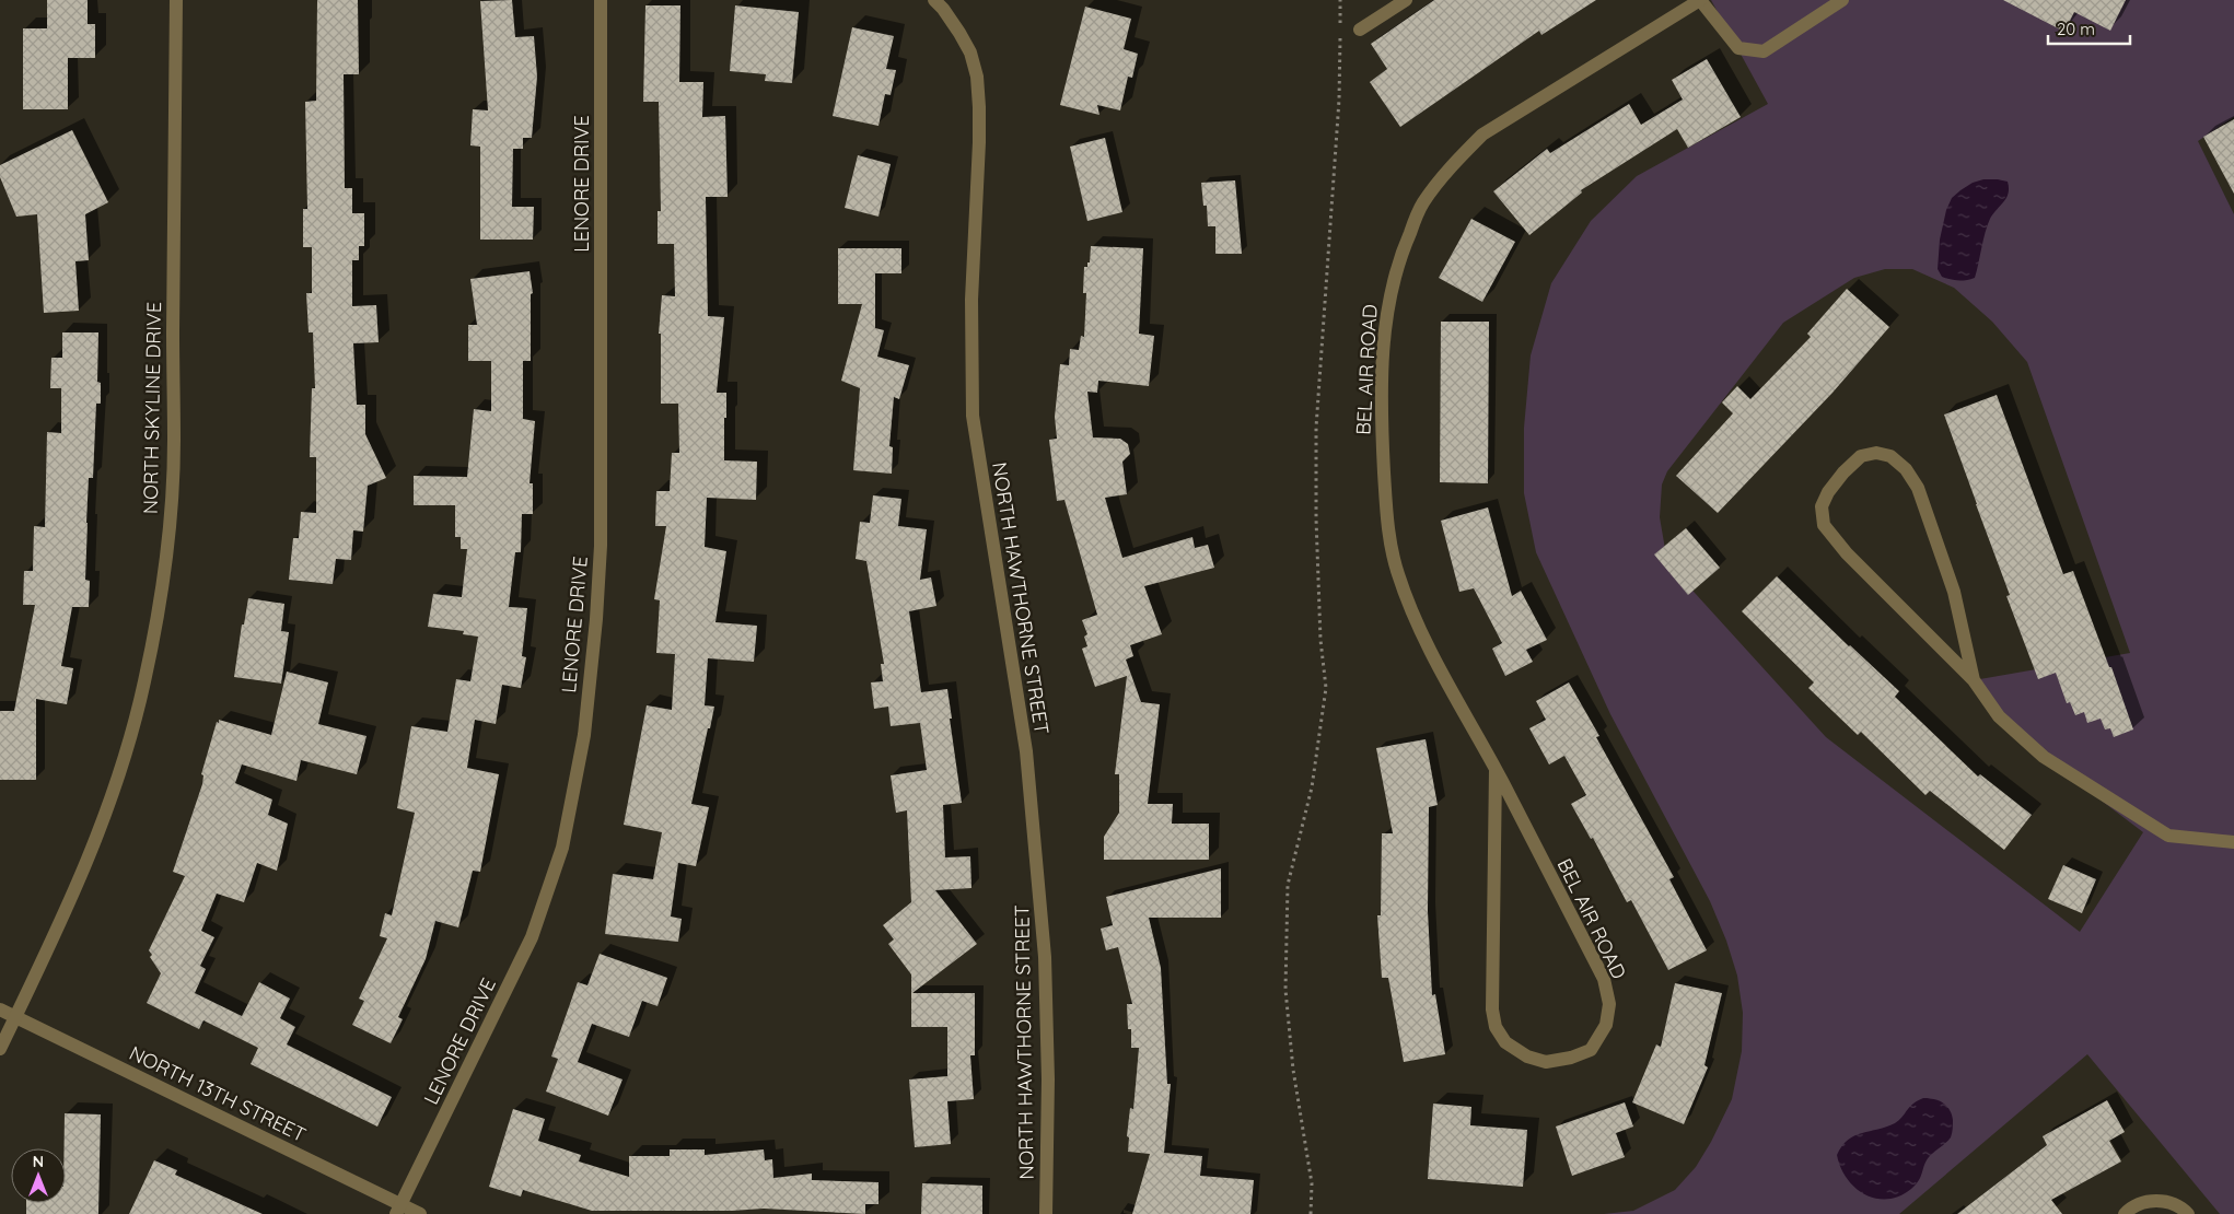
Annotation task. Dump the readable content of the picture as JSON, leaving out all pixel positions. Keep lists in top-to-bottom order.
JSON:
{
  "streets": {
    "street": [
      "LENORE DRIVE",
      "BEL AIR ROAD",
      "NORTH SKYLINE DRIVE",
      "NORTH HAWTHORNE STREET",
      "NORTH 13TH STREET"
    ]
  },
  "crossings": [
    ["LENORE DRIVE", "NORTH 13TH STREET"],
    ["NORTH SKYLINE DRIVE", "NORTH 13TH STREET"]
  ],
  "scale_bar": "20 m",
  "north": "top"
}
